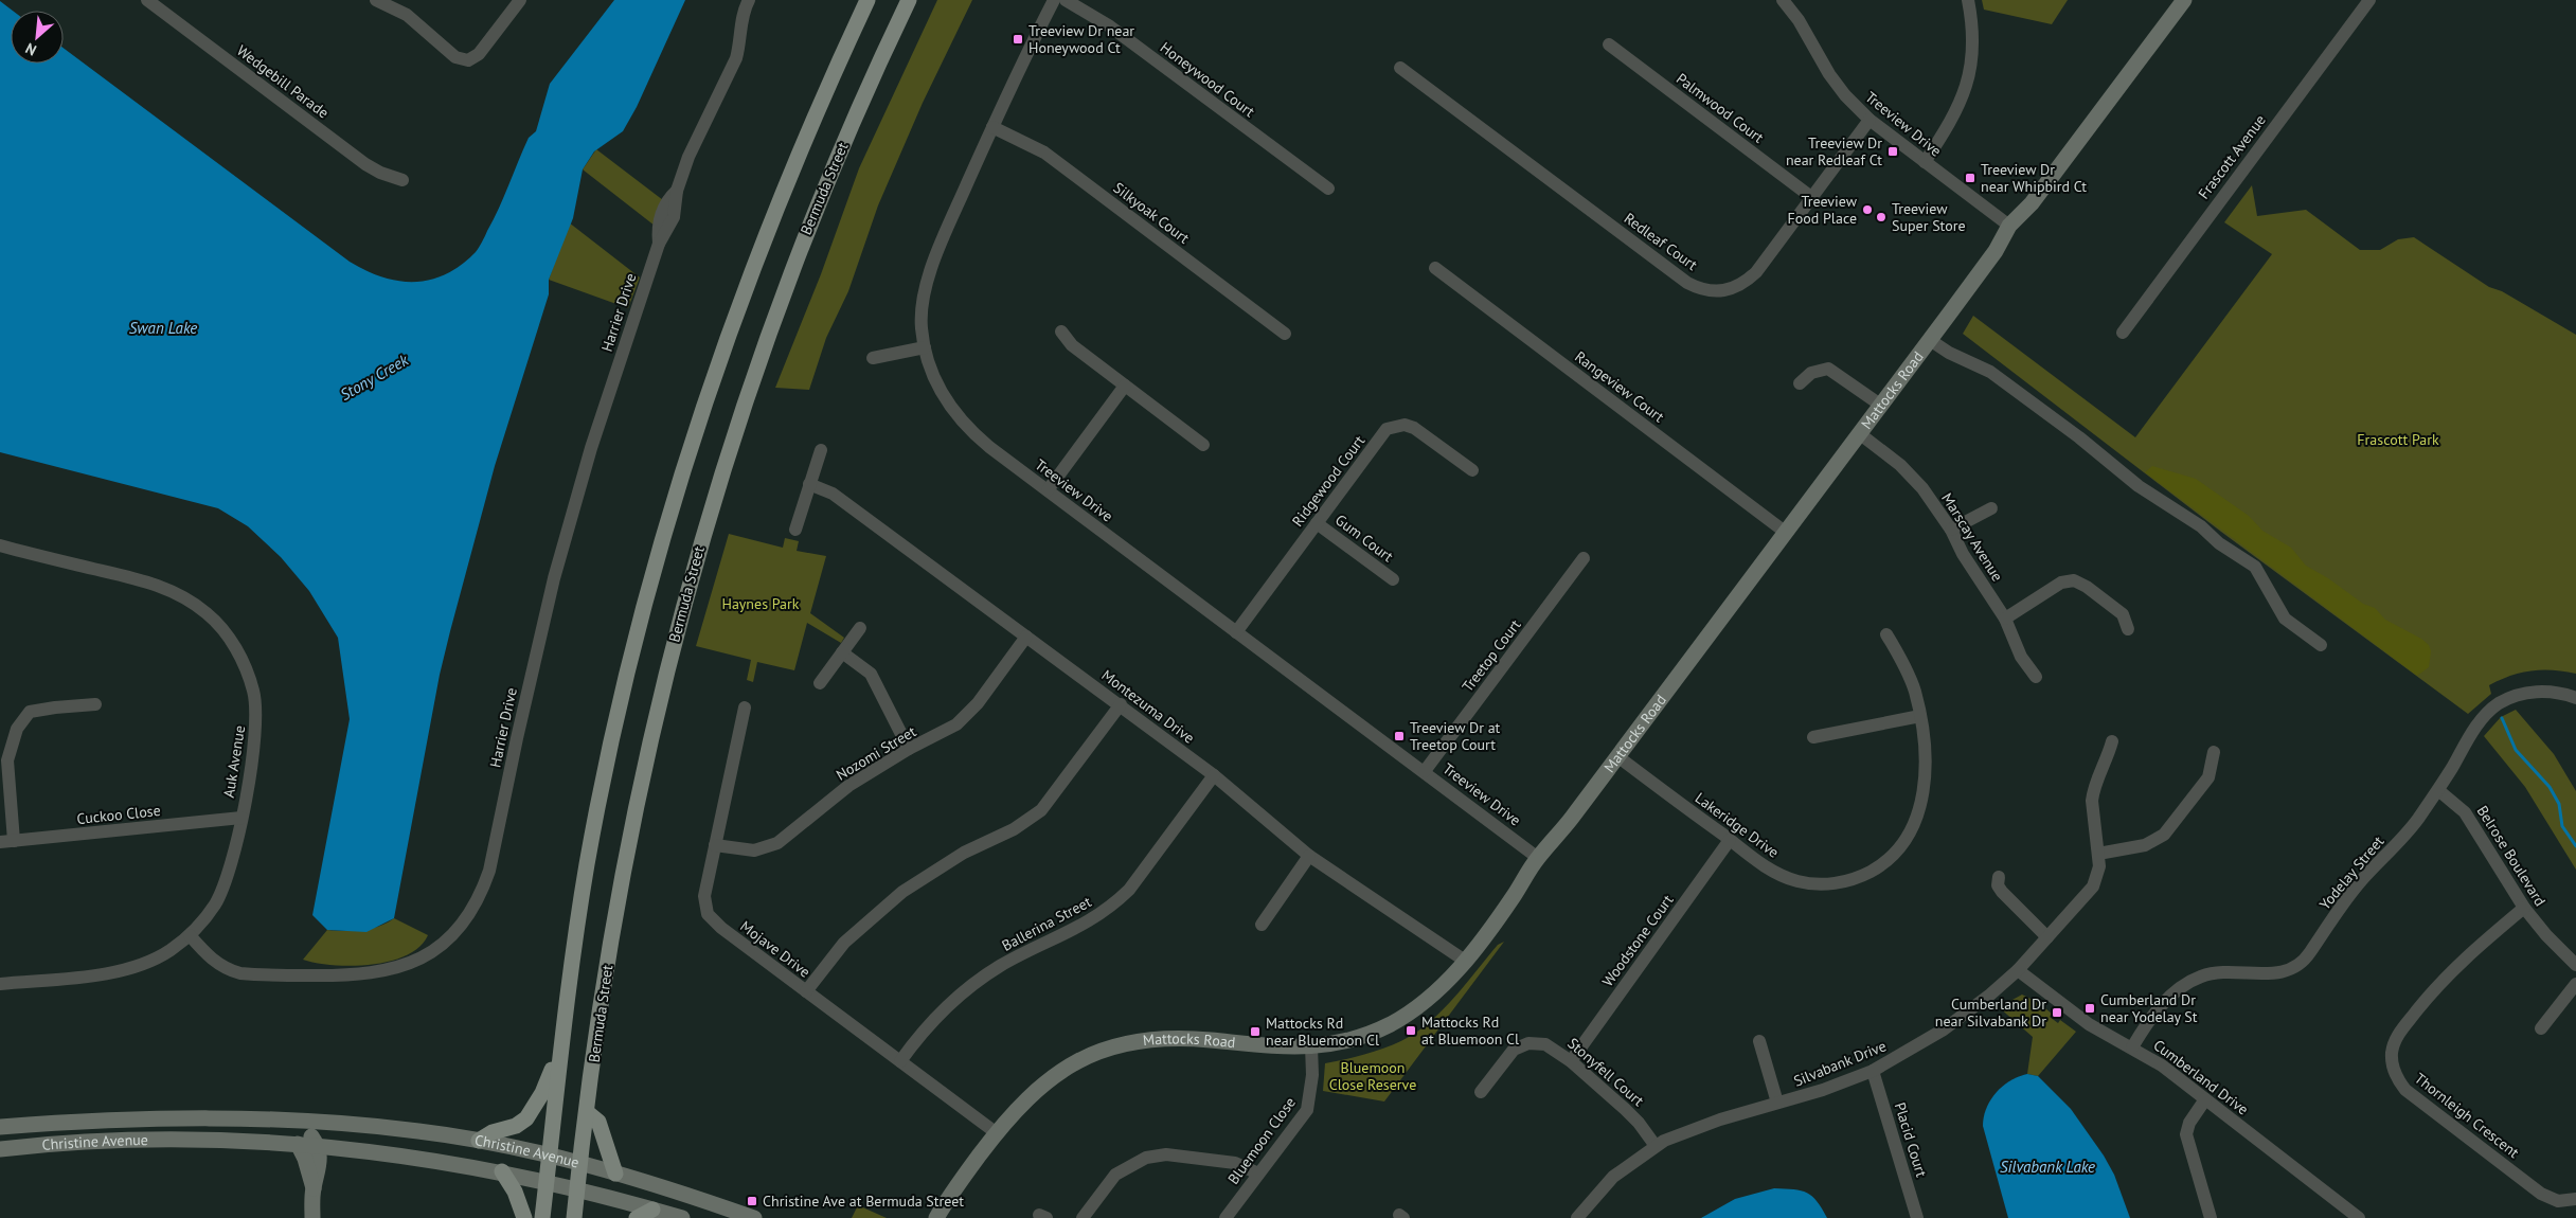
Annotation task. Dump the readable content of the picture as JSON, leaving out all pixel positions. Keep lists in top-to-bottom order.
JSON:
{
  "streets": {
    "main road": ["Bermuda Street"],
    "street": [
      "Honeywood Court",
      "Wedgebill Parade",
      "Palmwood Court",
      "Treeview Drive",
      "Frascott Avenue",
      "Silkyoak Court",
      "Redleaf Court",
      "Harrier Drive",
      "Rangeview Court",
      "Mattocks Road",
      "Ridgewood Court",
      "Marscay Avenue",
      "Gum Court",
      "Treetop Court",
      "Montezuma Drive",
      "Nozomi Street",
      "Auk Avenue",
      "Cuckoo Close",
      "Lakeridge Drive",
      "Belrose Boulevard",
      "Yodelay Street",
      "Ballerina Street",
      "Woodstone Court",
      "Mojave Drive",
      "Silvabank Drive",
      "Stonyfell Court",
      "Cumberland Drive",
      "Thornleigh Crescent",
      "Placid Court",
      "Bluemoon Close",
      "Christine Avenue"
    ]
  },
  "crossings": [
    ["Palmwood Court", "Redleaf Court"],
    ["Treeview Drive", "Silkyoak Court"],
    ["Treeview Drive", "Redleaf Court"],
    ["Treeview Drive", "Mattocks Road"],
    ["Treeview Drive", "Ridgewood Court"],
    ["Treeview Drive", "Treetop Court"],
    ["Bermuda Street", "Christine Avenue"],
    ["Harrier Drive", "Auk Avenue"],
    ["Rangeview Court", "Mattocks Road"],
    ["Mattocks Road", "Marscay Avenue"],
    ["Mattocks Road", "Montezuma Drive"],
    ["Mattocks Road", "Lakeridge Drive"],
    ["Mattocks Road", "Mojave Drive"],
    ["Mattocks Road", "Bluemoon Close"],
    ["Ridgewood Court", "Gum Court"],
    ["Montezuma Drive", "Nozomi Street"],
    ["Montezuma Drive", "Ballerina Street"],
    ["Nozomi Street", "Mojave Drive"],
    ["Auk Avenue", "Cuckoo Close"],
    ["Lakeridge Drive", "Woodstone Court"],
    ["Belrose Boulevard", "Yodelay Street"],
    ["Belrose Boulevard", "Thornleigh Crescent"],
    ["Yodelay Street", "Cumberland Drive"],
    ["Ballerina Street", "Mojave Drive"],
    ["Woodstone Court", "Stonyfell Court"],
    ["Silvabank Drive", "Stonyfell Court"],
    ["Silvabank Drive", "Cumberland Drive"],
    ["Silvabank Drive", "Placid Court"]
  ],
  "water": ["Swan Lake", "Stony Creek", "Silvabank Lake"],
  "parks": ["Frascott Park", "Haynes Park", "Bluemoon Close Reserve"],
  "places": {
    "transit": [
      "Treeview Dr near Honeywood Ct",
      "Treeview Dr near Redleaf Ct",
      "Treeview Dr near Whipbird Ct",
      "Treeview Dr at Treetop Court",
      "Cumberland Dr near Yodelay St",
      "Cumberland Dr near Silvabank Dr",
      "Mattocks Rd at Bluemoon Cl",
      "Mattocks Rd near Bluemoon Cl",
      "Christine Ave at Bermuda Street"
    ],
    "other": ["Treeview Food Place", "Treeview Super Store"]
  },
  "north": "bottom left"
}
